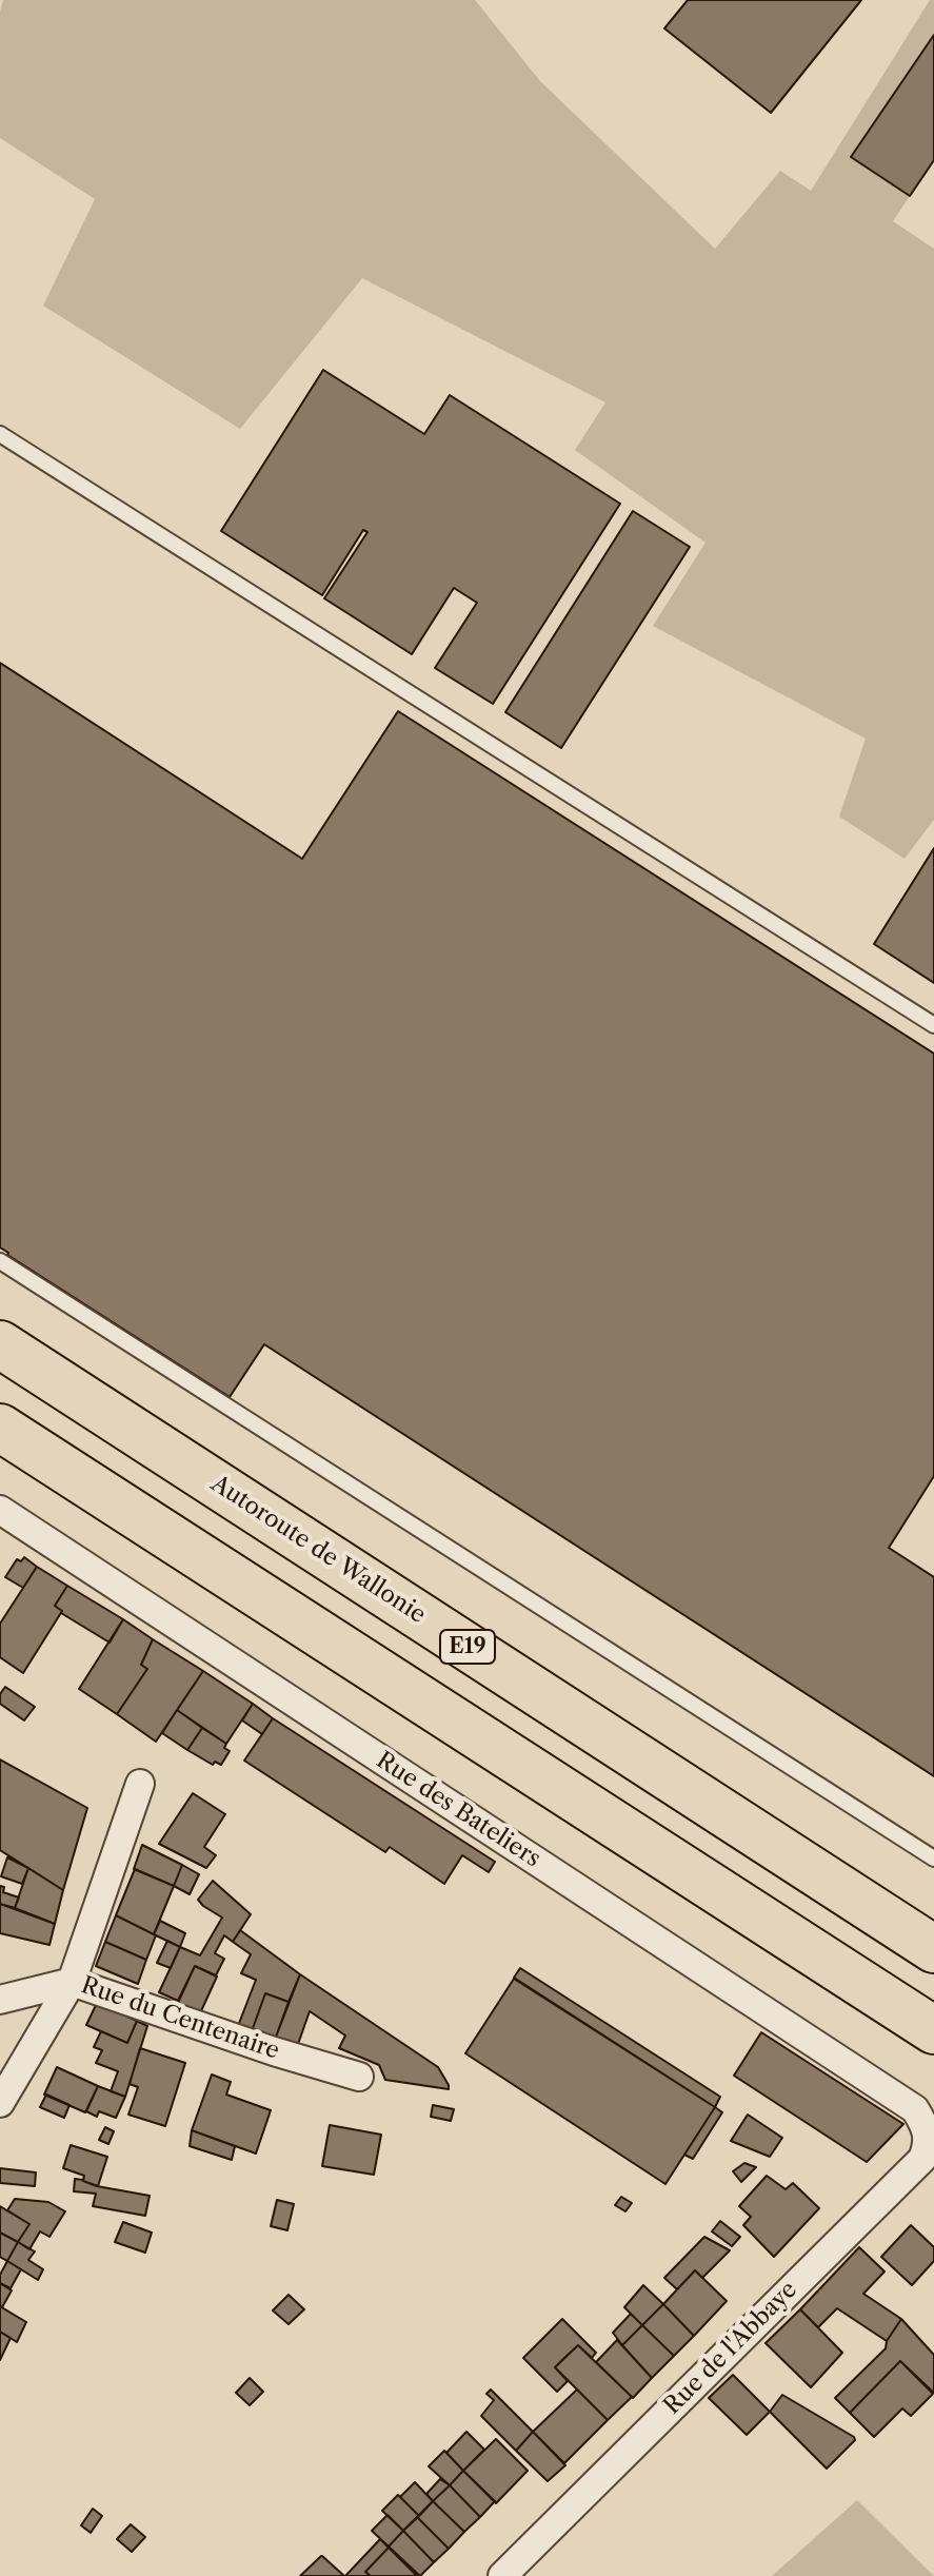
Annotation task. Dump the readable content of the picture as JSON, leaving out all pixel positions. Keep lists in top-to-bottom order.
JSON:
{
  "streets": {
    "highway": ["Autoroute de Wallonie", "E19"],
    "street": ["Rue des Bateliers", "Rue du Centenaire", "Rue de l'Abbaye"]
  },
  "crossings": [
    ["Rue des Bateliers", "Rue de l'Abbaye"]
  ]
}
